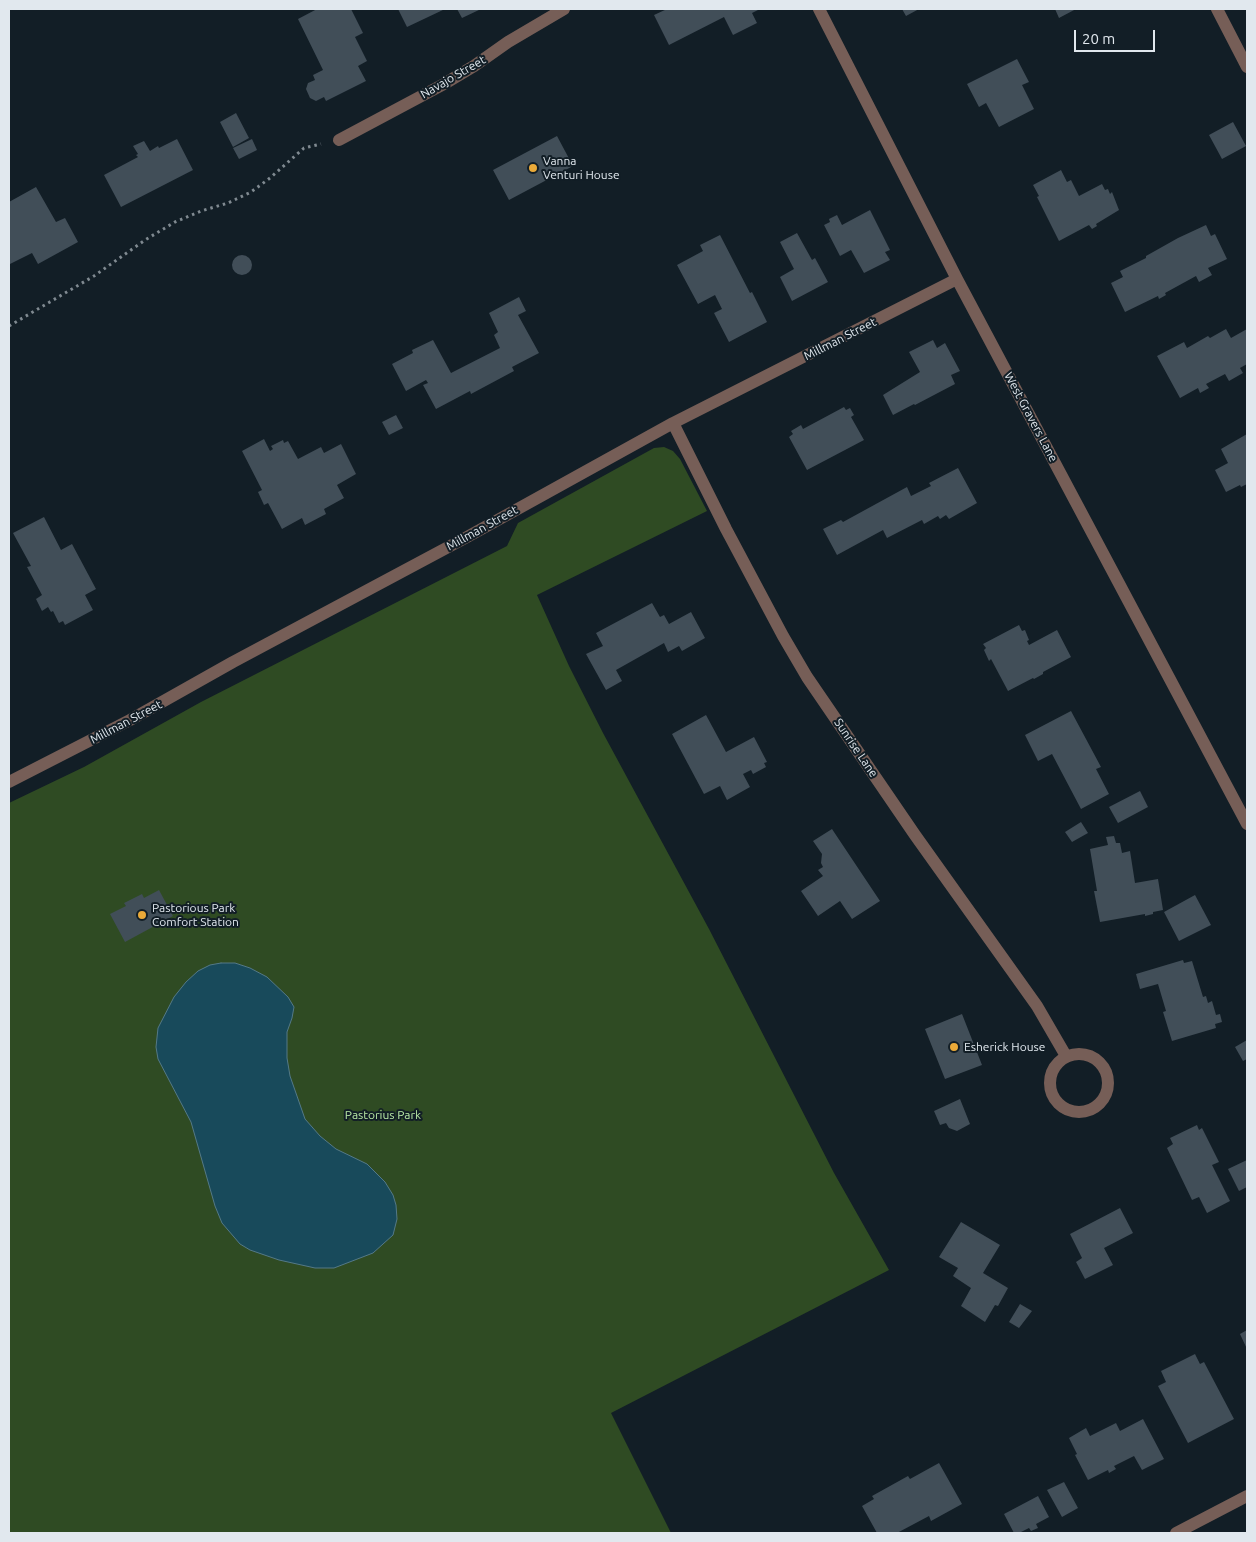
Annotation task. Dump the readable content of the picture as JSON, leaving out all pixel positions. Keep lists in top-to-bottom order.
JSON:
{
  "streets": {
    "street": [
      "Navajo Street",
      "Millman Street",
      "West Gravers Lane",
      "Sunrise Lane"
    ]
  },
  "crossings": [
    ["Millman Street", "West Gravers Lane"],
    ["Millman Street", "Sunrise Lane"]
  ],
  "parks": ["Pastorius Park"],
  "places": ["Vanna Venturi House", "Pastorious Park Comfort Station", "Esherick House"],
  "scale_bar": "20 m"
}
